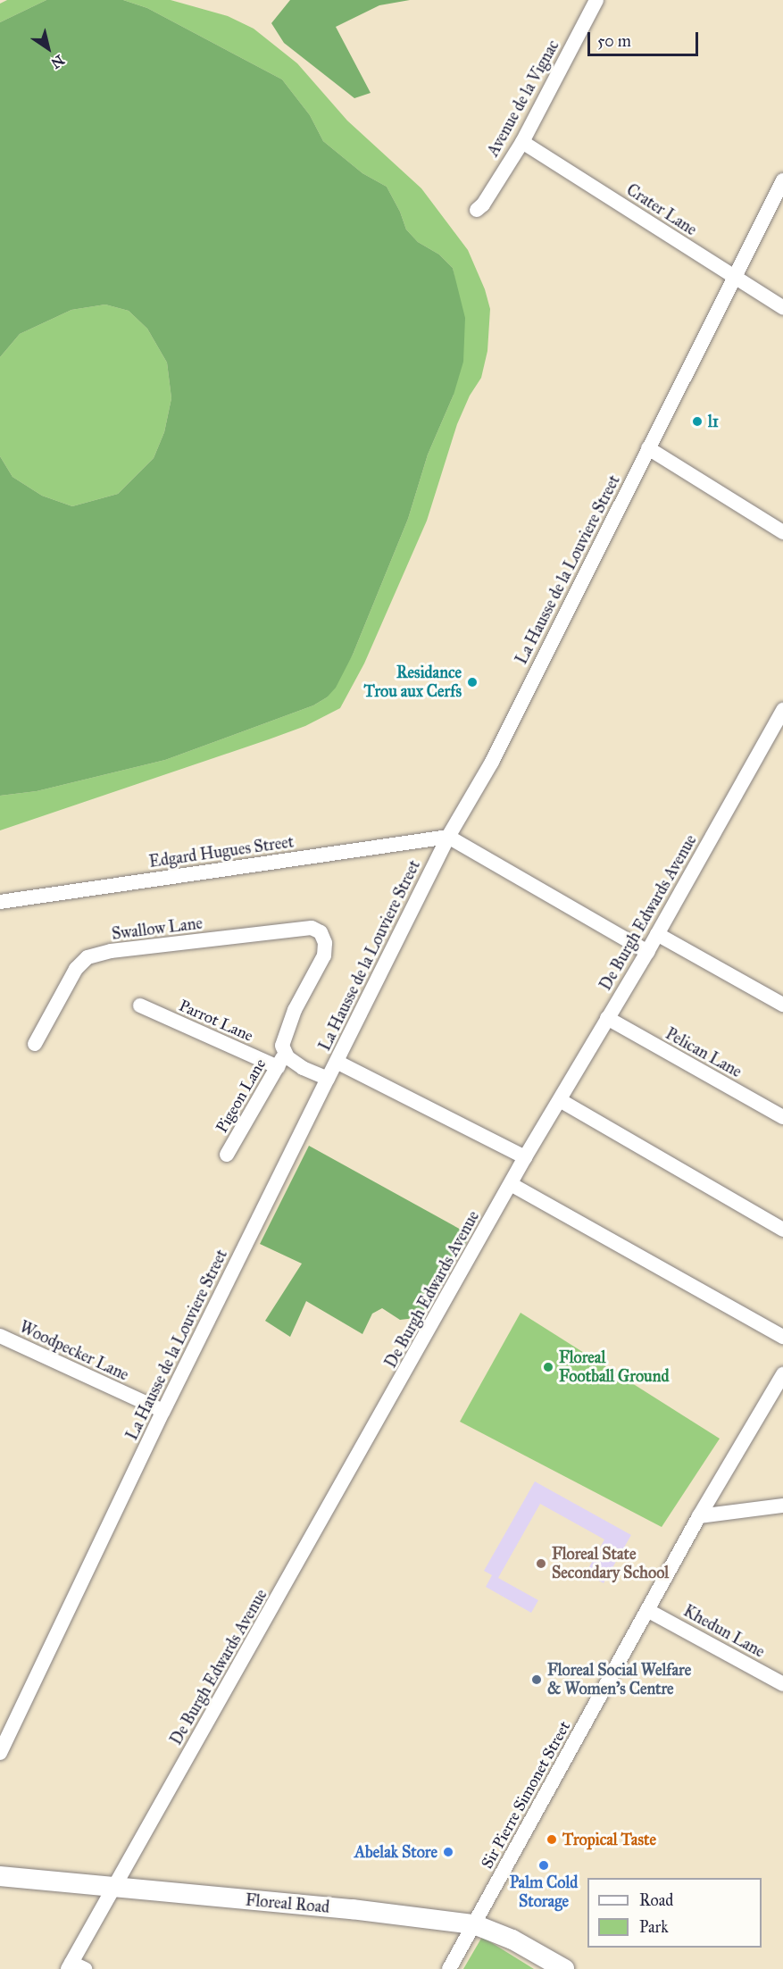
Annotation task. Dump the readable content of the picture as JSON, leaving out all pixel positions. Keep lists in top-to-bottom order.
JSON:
{
  "streets": {
    "main road": ["Floreal Road"],
    "street": [
      "Avenue de la Vignac",
      "Crater Lane",
      "La Hausse de la Louviere Street",
      "Edgard Hugues Street",
      "De Burgh Edwards Avenue",
      "Swallow Lane",
      "Parrot Lane",
      "Pelican Lane",
      "Pigeon Lane",
      "Woodpecker Lane",
      "Khedun Lane",
      "Sir Pierre Simonet Street"
    ]
  },
  "crossings": [
    ["Avenue de la Vignac", "Crater Lane"],
    ["Crater Lane", "La Hausse de la Louviere Street"],
    ["La Hausse de la Louviere Street", "Edgard Hugues Street"],
    ["La Hausse de la Louviere Street", "Woodpecker Lane"],
    ["De Burgh Edwards Avenue", "Pelican Lane"],
    ["De Burgh Edwards Avenue", "Floreal Road"],
    ["Swallow Lane", "Pigeon Lane"],
    ["Parrot Lane", "Pigeon Lane"],
    ["Khedun Lane", "Sir Pierre Simonet Street"],
    ["Sir Pierre Simonet Street", "Floreal Road"]
  ],
  "places": [
    "l1",
    "Residance Trou aux Cerfs",
    "Floreal Football Ground",
    "Floreal State Secondary School",
    "Floreal Social Welfare & Women's Centre",
    "Tropical Taste",
    "Abelak Store",
    "Palm Cold Storage"
  ],
  "legend": ["Road", "Park"],
  "scale_bar": "50 m",
  "north": "bottom right"
}
